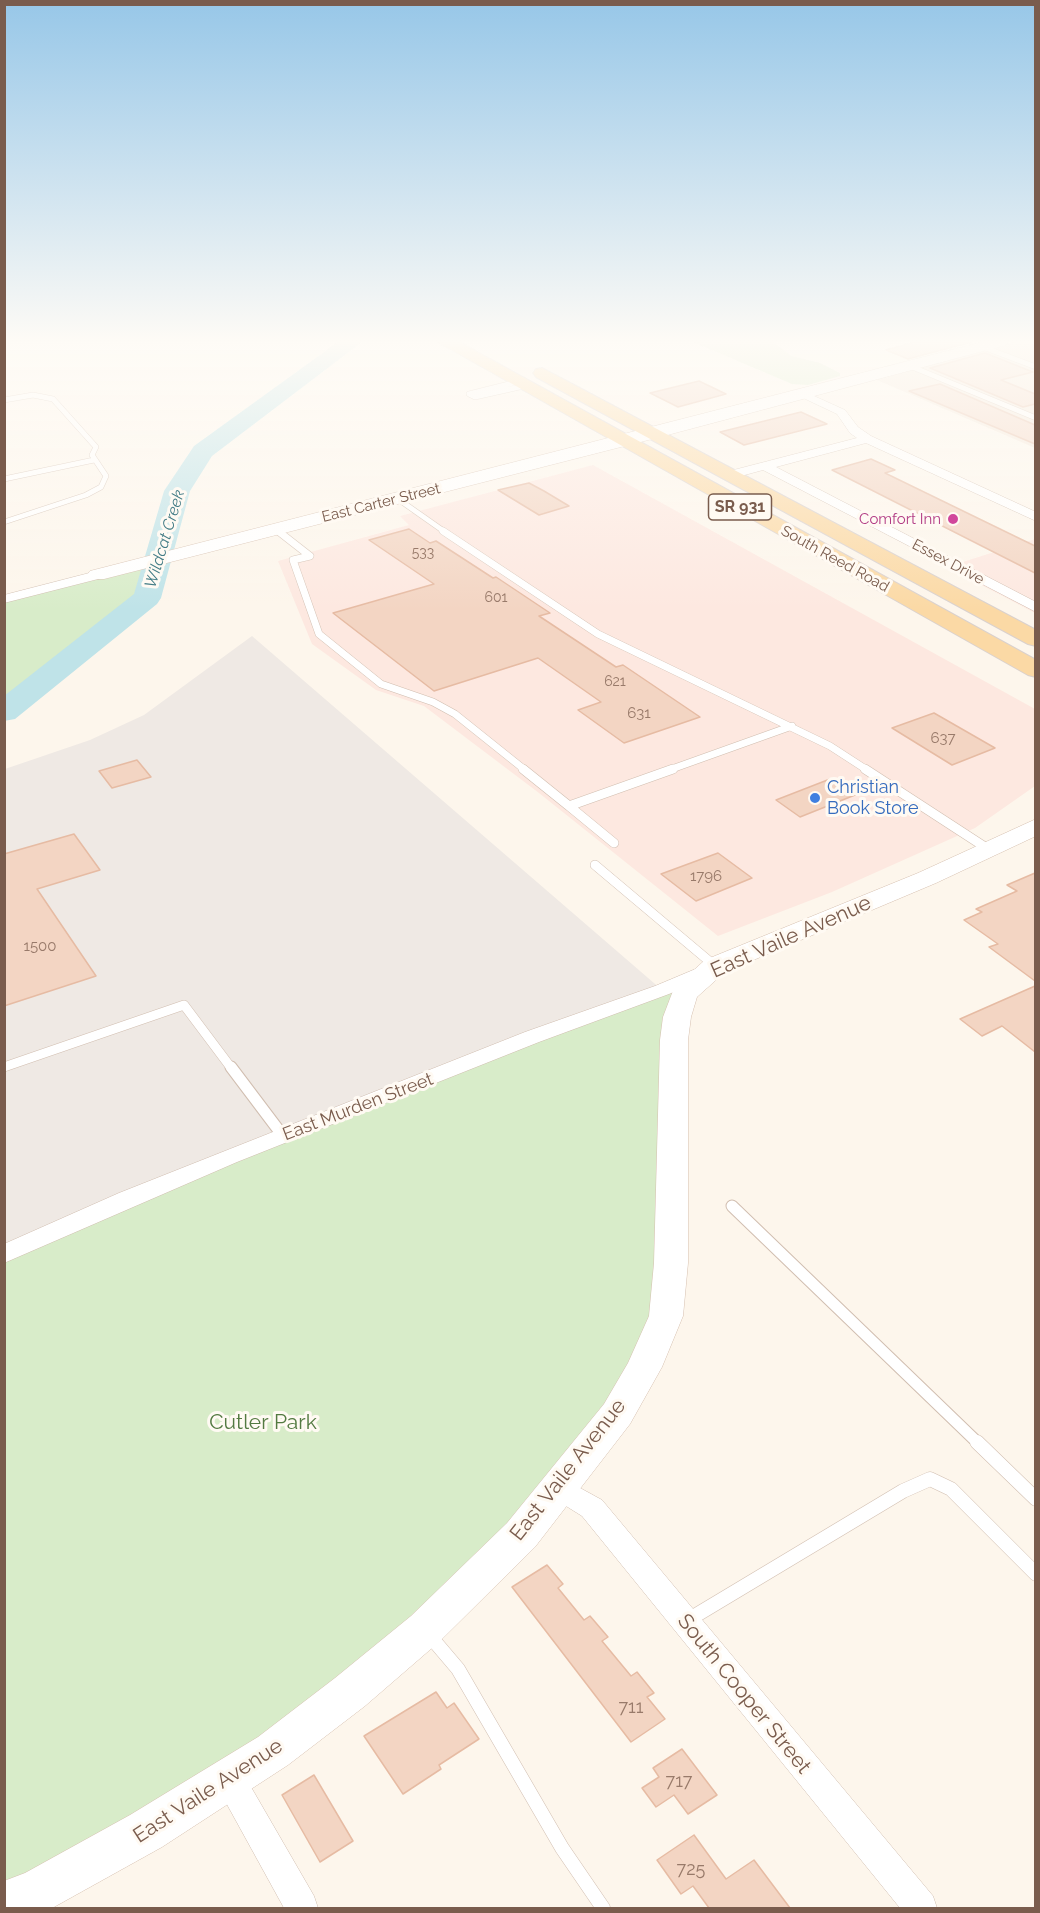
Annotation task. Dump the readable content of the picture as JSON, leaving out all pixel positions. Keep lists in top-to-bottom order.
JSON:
{
  "streets": {
    "main road": ["SR 931", "South Reed Road"],
    "street": [
      "East Carter Street",
      "Essex Drive",
      "East Vaile Avenue",
      "East Murden Street",
      "South Cooper Street"
    ]
  },
  "crossings": [
    ["East Carter Street", "South Reed Road"],
    ["East Vaile Avenue", "East Murden Street"],
    ["East Vaile Avenue", "South Cooper Street"]
  ],
  "water": ["Wildcat Creek"],
  "parks": ["Cutler Park"],
  "places": ["Comfort Inn", "Christian Book Store"],
  "house_numbers": [
    "533",
    "601",
    "621",
    "631",
    "637",
    "1796",
    "1500",
    "711",
    "717",
    "725"
  ]
}
